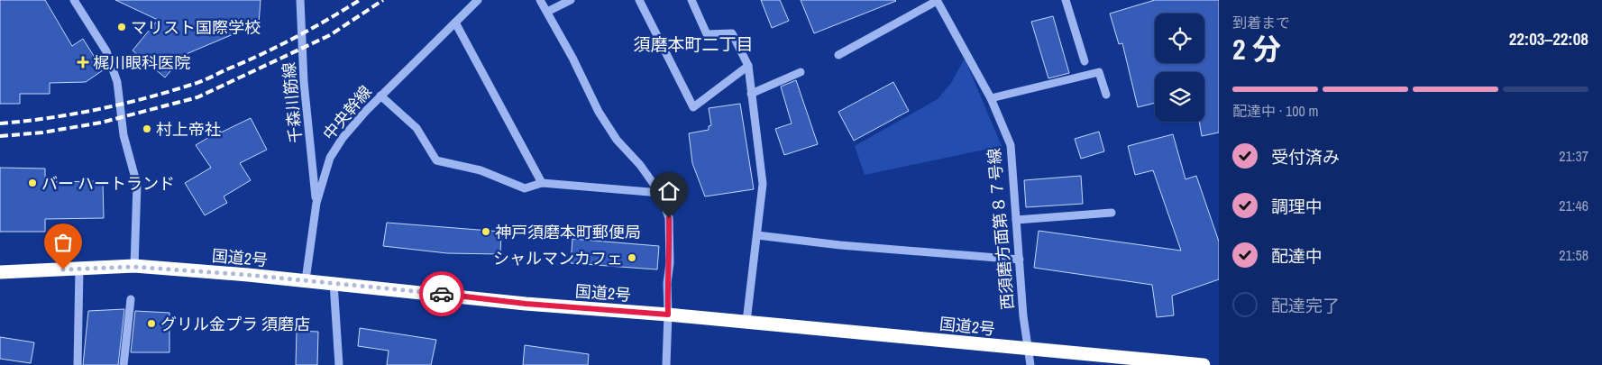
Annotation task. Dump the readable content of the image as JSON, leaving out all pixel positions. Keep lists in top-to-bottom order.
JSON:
{
  "streets": {
    "highway": ["国道2号"],
    "street": ["千森川筋線", "中央幹線", "西須磨方面第８７号線"]
  },
  "crossings": [
    ["千森川筋線", "中央幹線"],
    ["中央幹線", "国道2号"],
    ["西須磨方面第８７号線", "国道2号"]
  ],
  "districts": ["須磨本町二丁目"],
  "places": {
    "other": [
      "マリスト国際学校",
      "村上帝社",
      "バー ハートランド",
      "神戸須磨本町郵便局",
      "シャルマンカフェ",
      "グリル金プラ 須磨店"
    ],
    "health": ["梶川眼科医院"]
  },
  "page": {
    "heading": ["2 分", "到着まで", "22:03–22:08"],
    "bar": "配達中 · 100 m",
    "list": [
      ["受付済み", "21:37"],
      ["調理中", "21:46"],
      ["配達中", "21:58"],
      "配達完了"
    ]
  }
}
